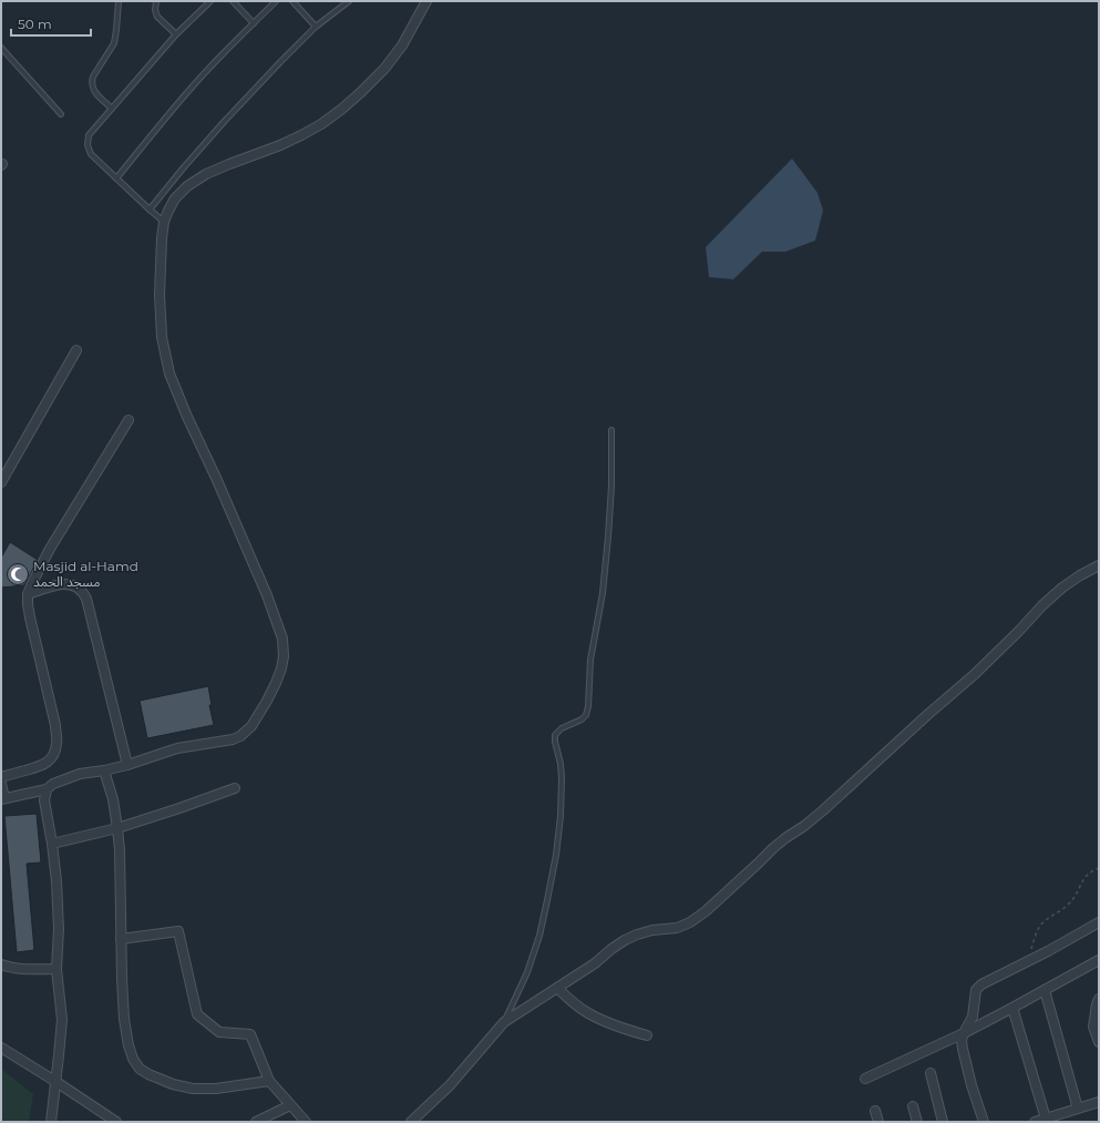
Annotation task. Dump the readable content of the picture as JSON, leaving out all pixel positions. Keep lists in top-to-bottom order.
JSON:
{
  "places": {
    "mosque": ["Masjid al-Hamd مسجد الحمد"]
  },
  "scale_bar": "50 m"
}
